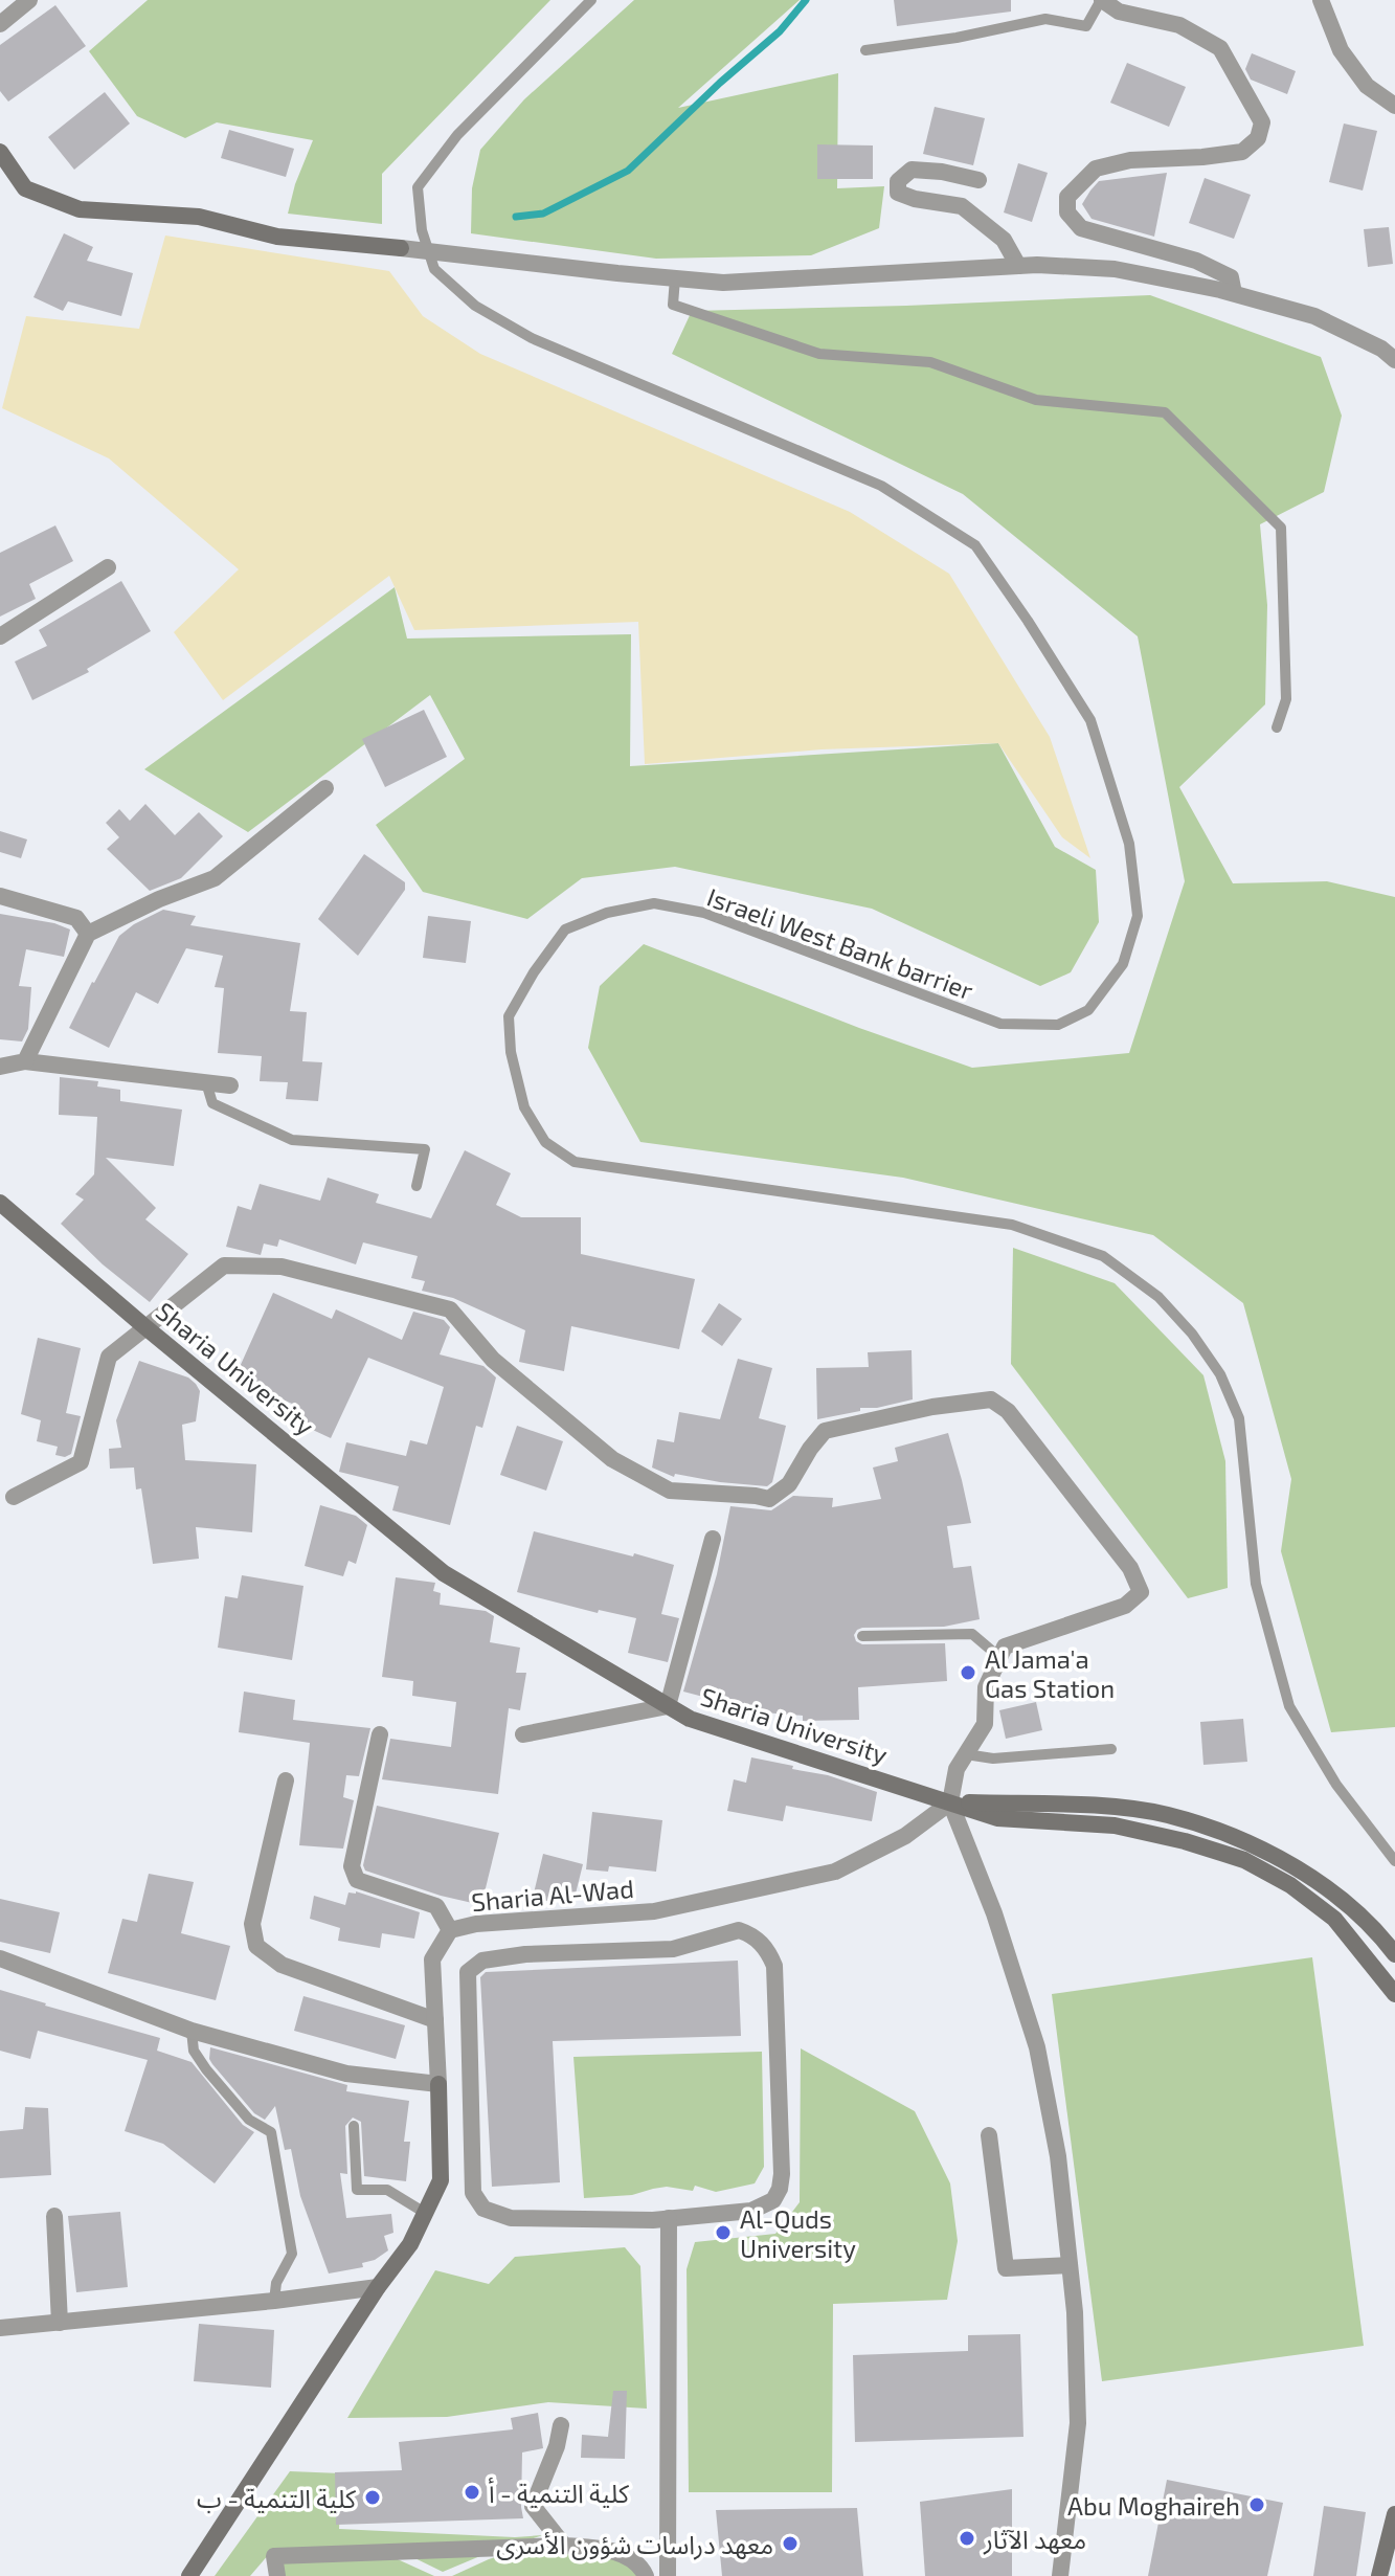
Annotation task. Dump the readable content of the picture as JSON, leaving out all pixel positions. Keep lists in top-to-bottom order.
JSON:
{
  "streets": {
    "main road": ["Sharia University"],
    "street": ["Sharia Al-Wad"],
    "lane": ["Israeli West Bank barrier"]
  },
  "crossings": [
    ["Sharia University", "Sharia Al-Wad"]
  ],
  "places": [
    "Al Jama'a Gas Station",
    "Al-Quds University",
    "كلية التنمية - أ",
    "كلية التنمية - ب",
    "Abu Moghaireh",
    "معهد الآثار",
    "معهد دراسات شؤون الأسرى"
  ]
}
